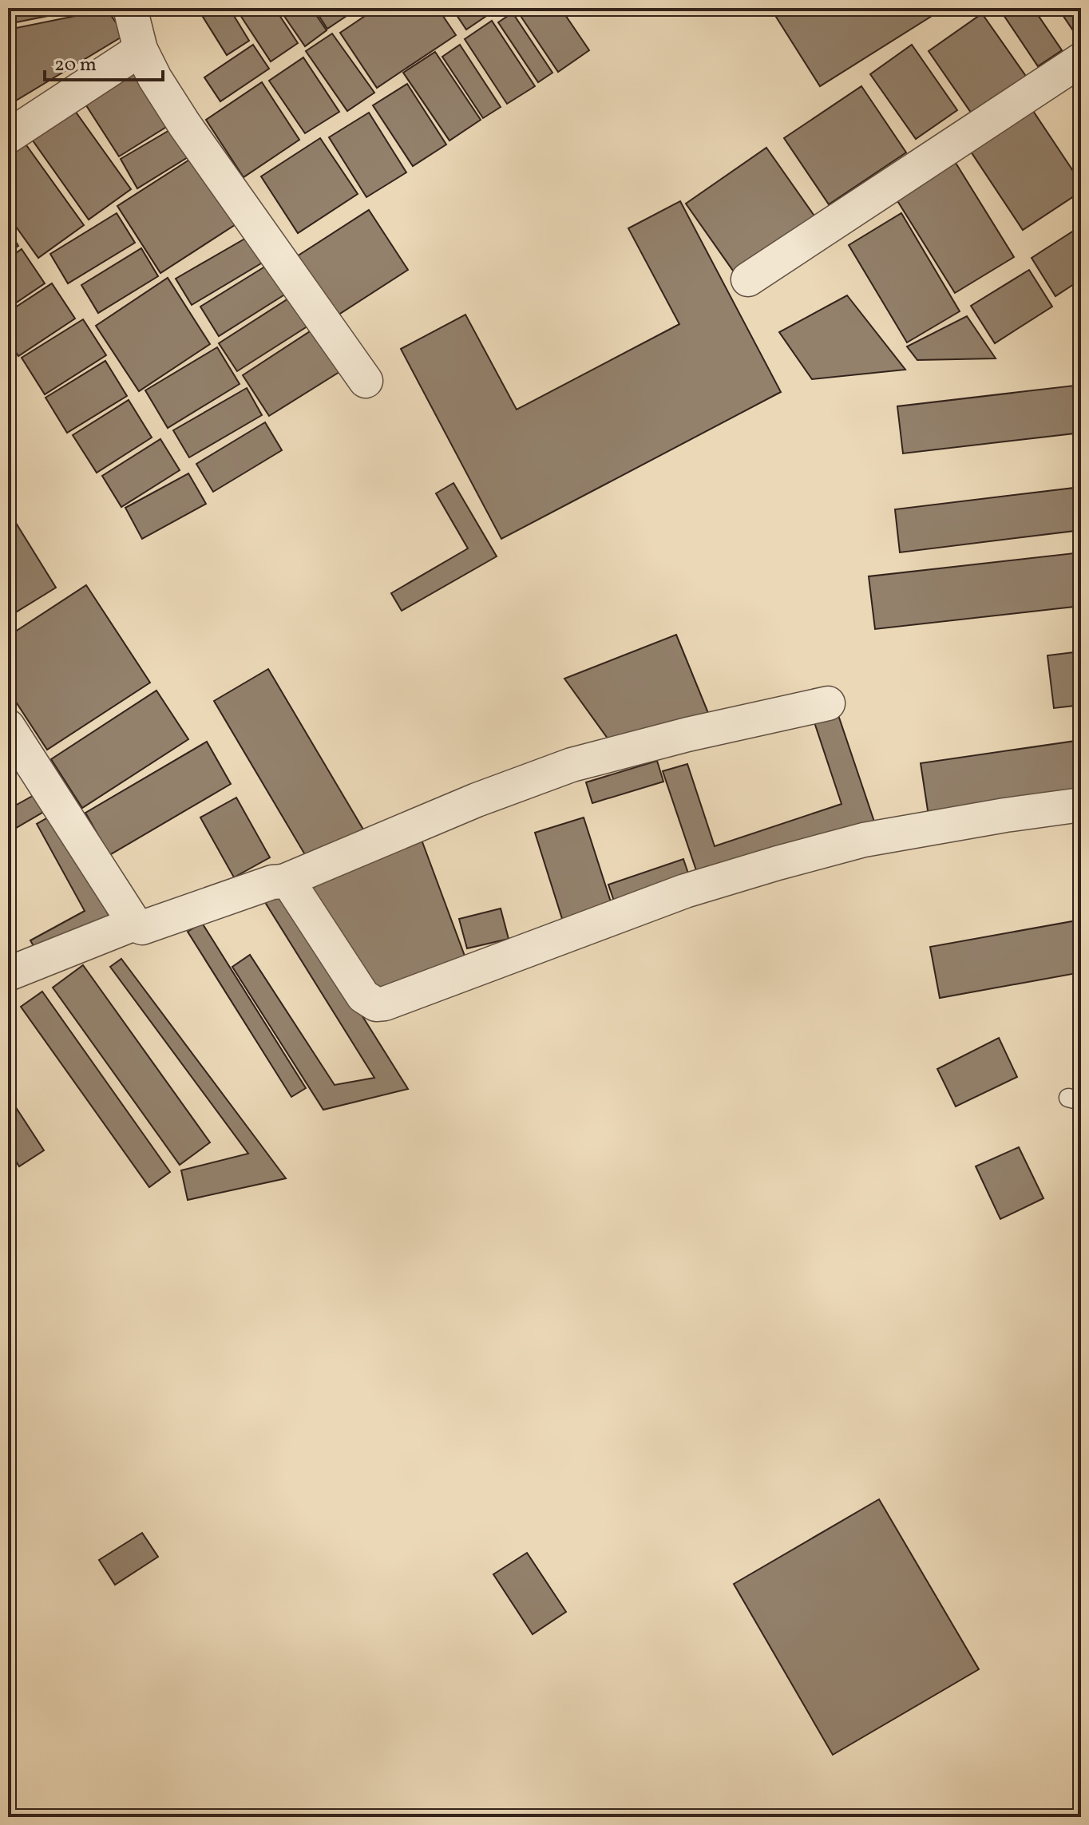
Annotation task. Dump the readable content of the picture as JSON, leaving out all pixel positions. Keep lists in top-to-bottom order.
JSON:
{
  "scale_bar": "20 m"
}
